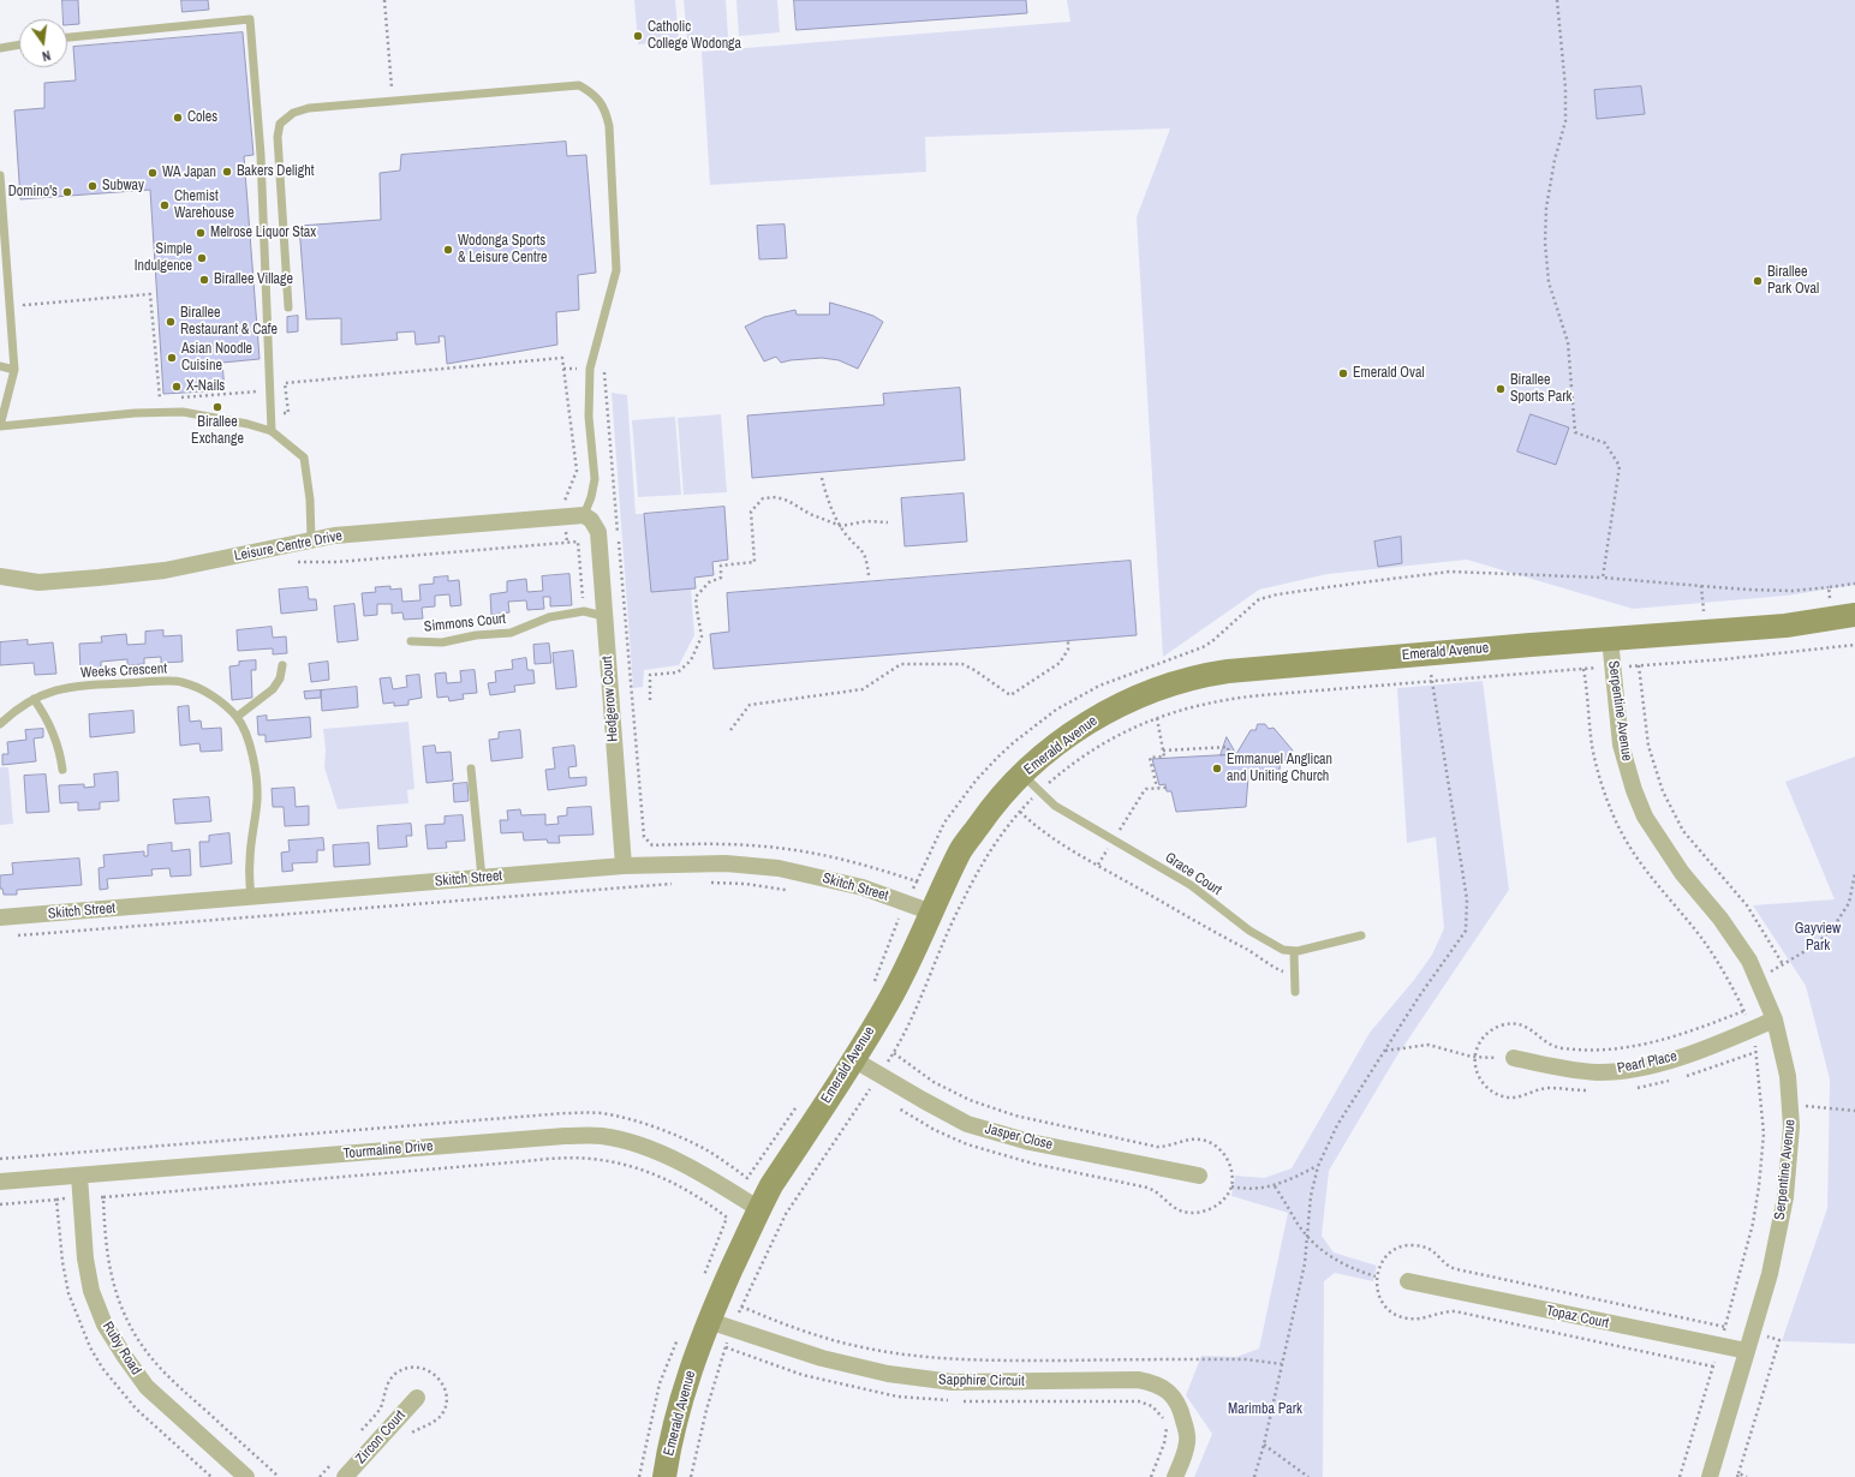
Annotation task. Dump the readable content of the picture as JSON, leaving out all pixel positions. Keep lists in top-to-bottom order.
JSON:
{
  "streets": {
    "street": [
      "Leisure Centre Drive",
      "Emerald Avenue",
      "Hedgerow Court",
      "Serpentine Avenue",
      "Skitch Street",
      "Pearl Place",
      "Jasper Close",
      "Tourmaline Drive",
      "Topaz Court",
      "Ruby Road",
      "Sapphire Circuit",
      "Zircon Court"
    ],
    "lane": ["Simmons Court", "Weeks Crescent", "Grace Court"]
  },
  "crossings": [
    ["Leisure Centre Drive", "Hedgerow Court"],
    ["Simmons Court", "Hedgerow Court"],
    ["Emerald Avenue", "Serpentine Avenue"],
    ["Emerald Avenue", "Grace Court"],
    ["Emerald Avenue", "Skitch Street"],
    ["Emerald Avenue", "Jasper Close"],
    ["Emerald Avenue", "Tourmaline Drive"],
    ["Emerald Avenue", "Sapphire Circuit"],
    ["Weeks Crescent", "Skitch Street"],
    ["Hedgerow Court", "Skitch Street"],
    ["Serpentine Avenue", "Pearl Place"],
    ["Serpentine Avenue", "Topaz Court"],
    ["Tourmaline Drive", "Ruby Road"]
  ],
  "parks": ["Gayview Park", "Marimba Park"],
  "places": [
    "Catholic College Wodonga",
    "Coles",
    "Bakers Delight",
    "WA Japan",
    "Subway",
    "Domino's",
    "Chemist Warehouse",
    "Melrose Liquor Stax",
    "Wodonga Sports & Leisure Centre",
    "Simple Indulgence",
    "Birallee Village",
    "Birallee Park Oval",
    "Birallee Restaurant & Cafe",
    "Asian Noodle Cuisine",
    "Emerald Oval",
    "X-Nails",
    "Birallee Sports Park",
    "Birallee Exchange",
    "Emmanuel Anglican and Uniting Church"
  ],
  "north": "bottom"
}
